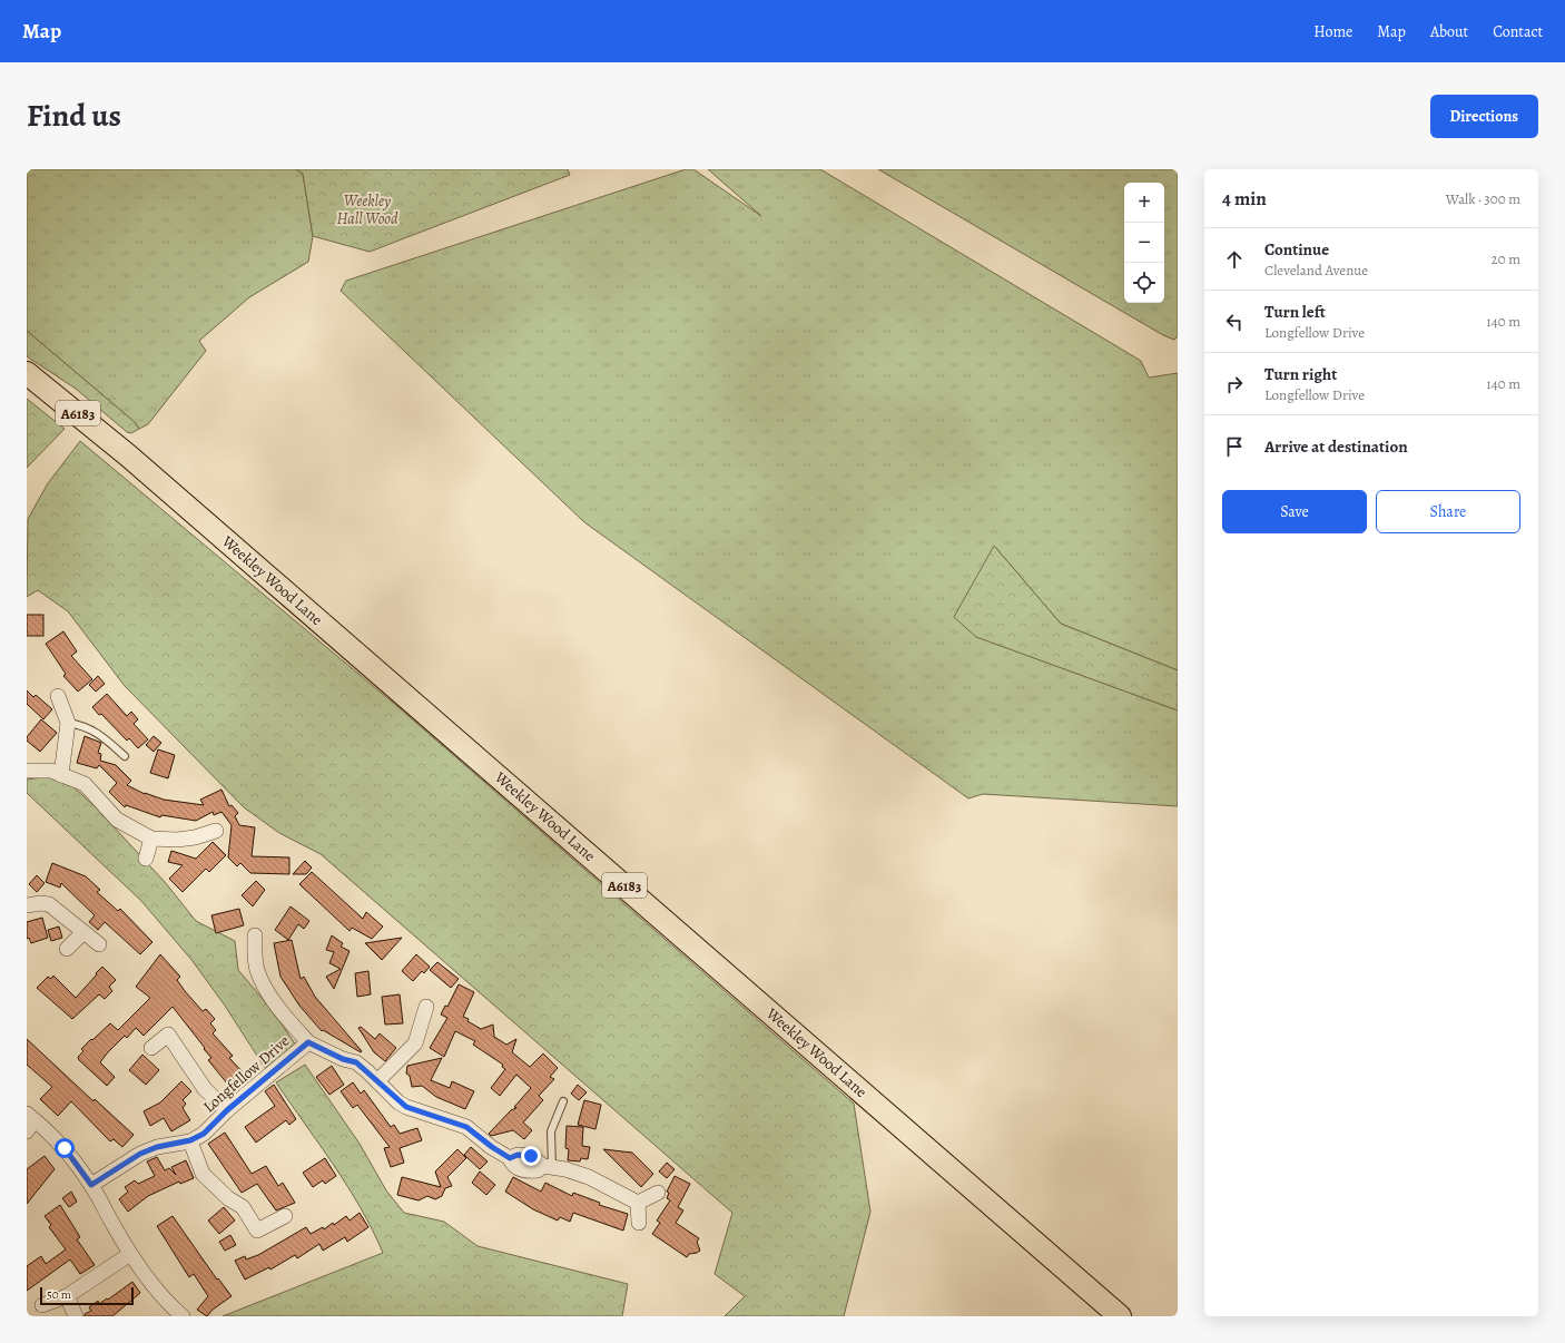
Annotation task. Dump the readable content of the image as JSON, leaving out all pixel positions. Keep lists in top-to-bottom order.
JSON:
{
  "streets": {
    "main road": ["A6183", "Weekley Wood Lane"],
    "street": ["Longfellow Drive"]
  },
  "parks": ["Weekley Hall Wood"],
  "scale_bar": "50 m",
  "page": {
    "header": "Map",
    "nav": [
      "Home",
      "Map",
      "About",
      "Contact"
    ],
    "title": "Find us",
    "buttons": [
      "Directions",
      ["Save", "Share"]
    ],
    "heading": ["4 min", "Walk · 300 m"],
    "map_buttons": ["+", "−"],
    "list": [
      ["Continue", "Cleveland Avenue", "20 m"],
      ["Turn left", "Longfellow Drive", "140 m"],
      ["Turn right", "Longfellow Drive", "140 m"],
      "Arrive at destination"
    ],
    "scale": "50 m"
  }
}
